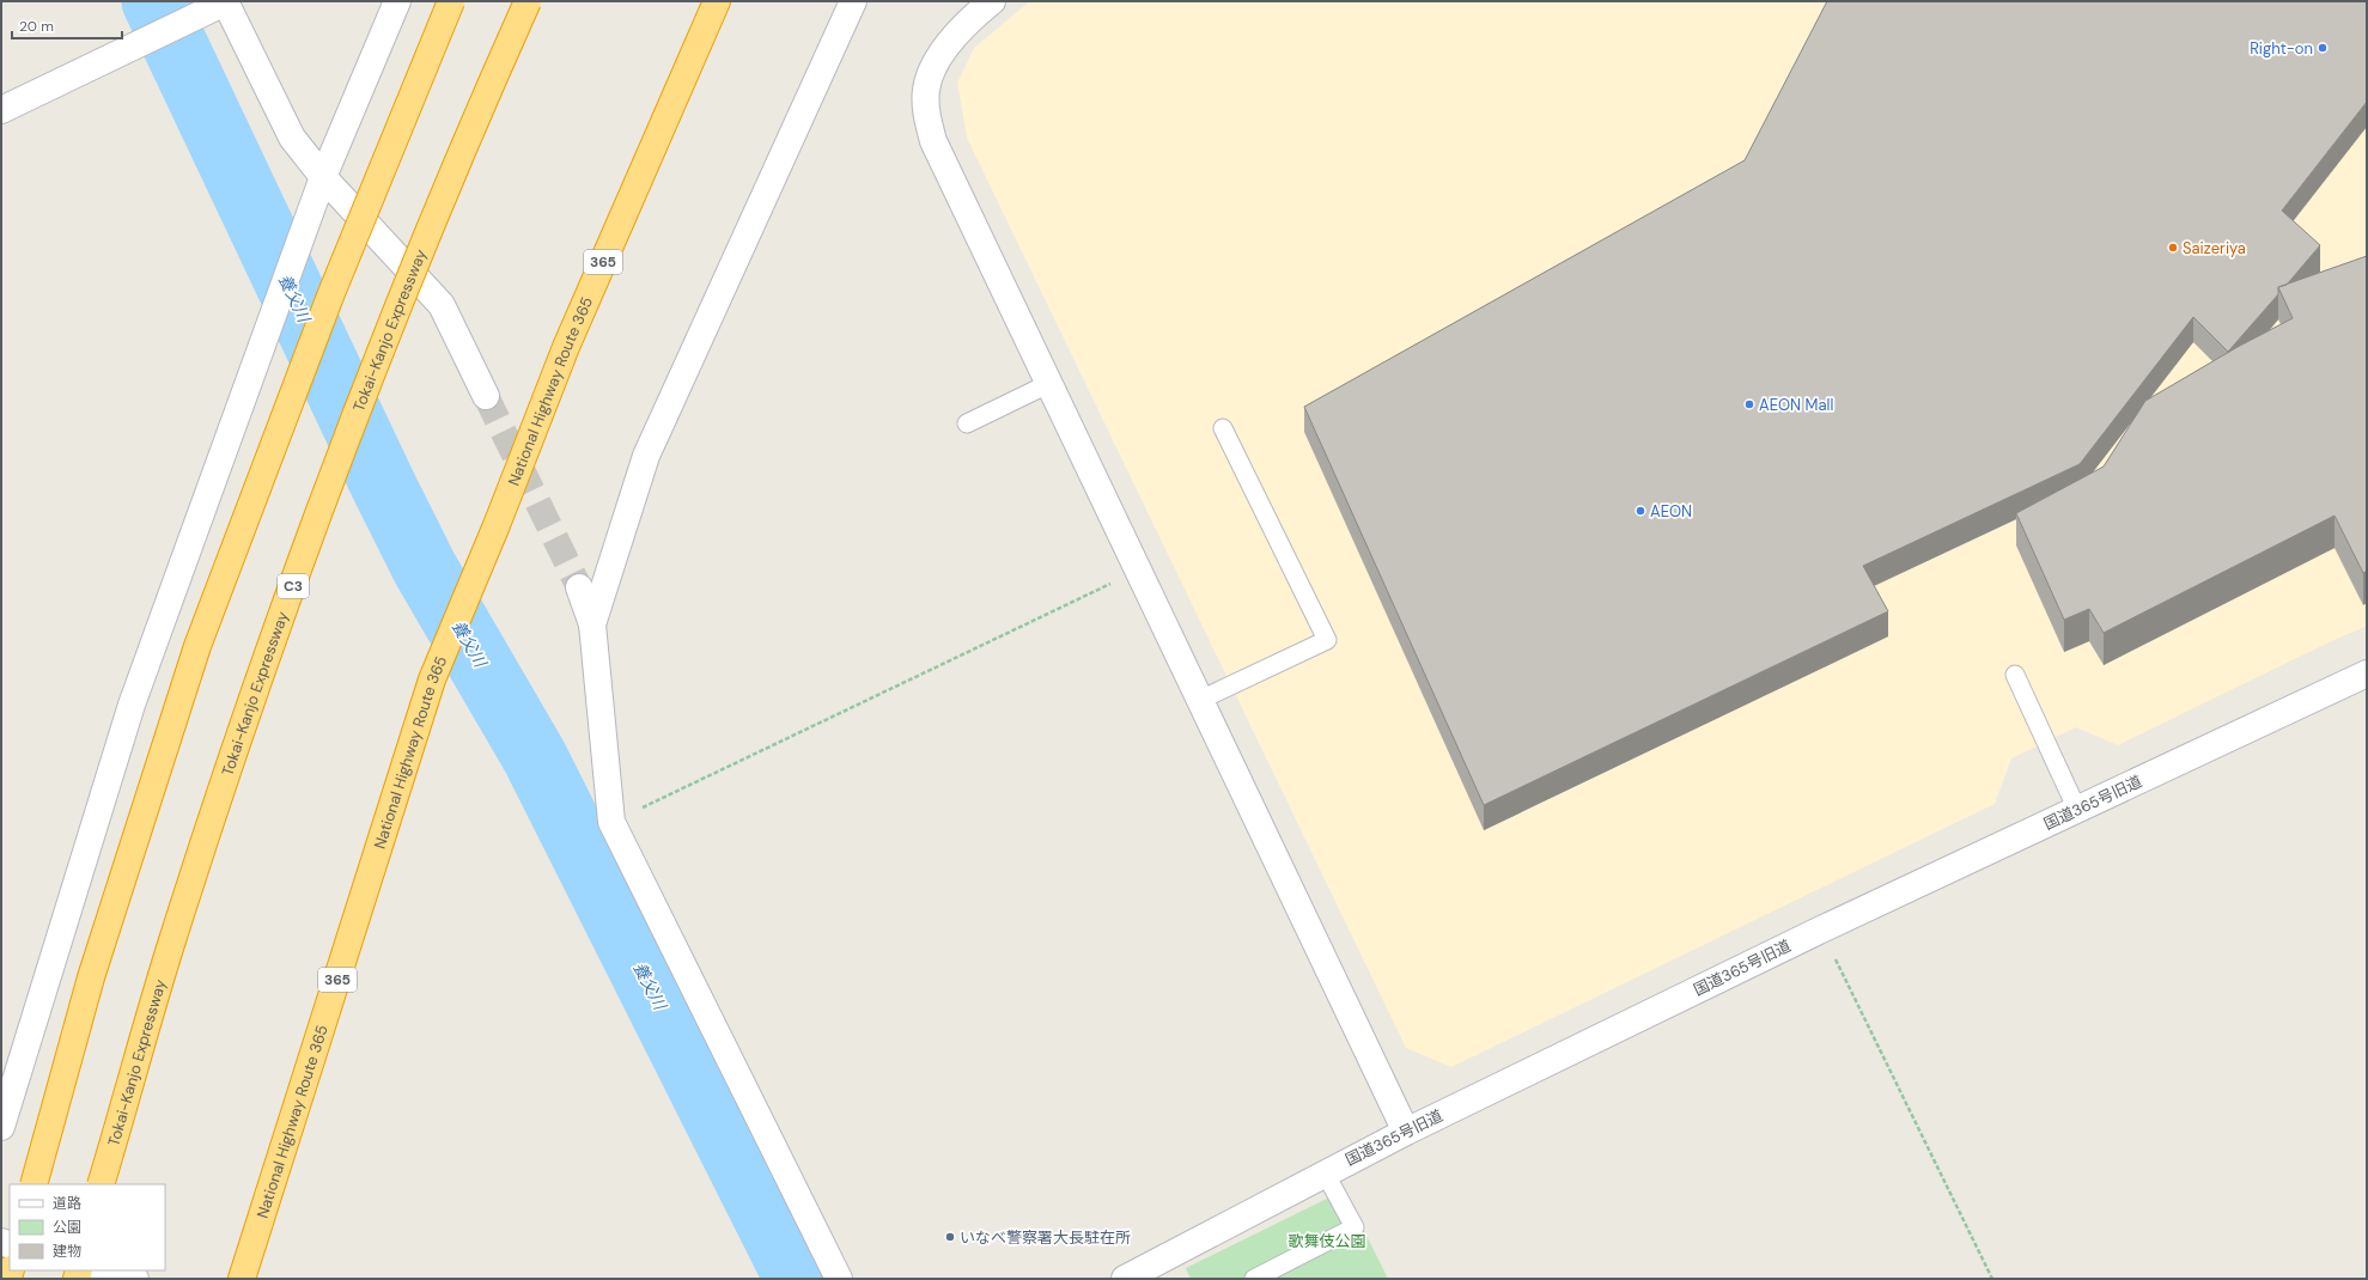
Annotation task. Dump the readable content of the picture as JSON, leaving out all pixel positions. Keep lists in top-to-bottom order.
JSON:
{
  "streets": {
    "highway": [
      "365",
      "Tokai-Kanjo Expressway",
      "National Highway Route 365",
      "C3"
    ],
    "street": ["国道365号旧道"]
  },
  "water": ["養父川"],
  "parks": ["歌舞伎公園"],
  "places": [
    "Right-on",
    "Saizeriya",
    "AEON Mall",
    "AEON",
    "いなべ警察署大長駐在所"
  ],
  "legend": ["道路", "公園", "建物"],
  "scale_bar": "20 m"
}
